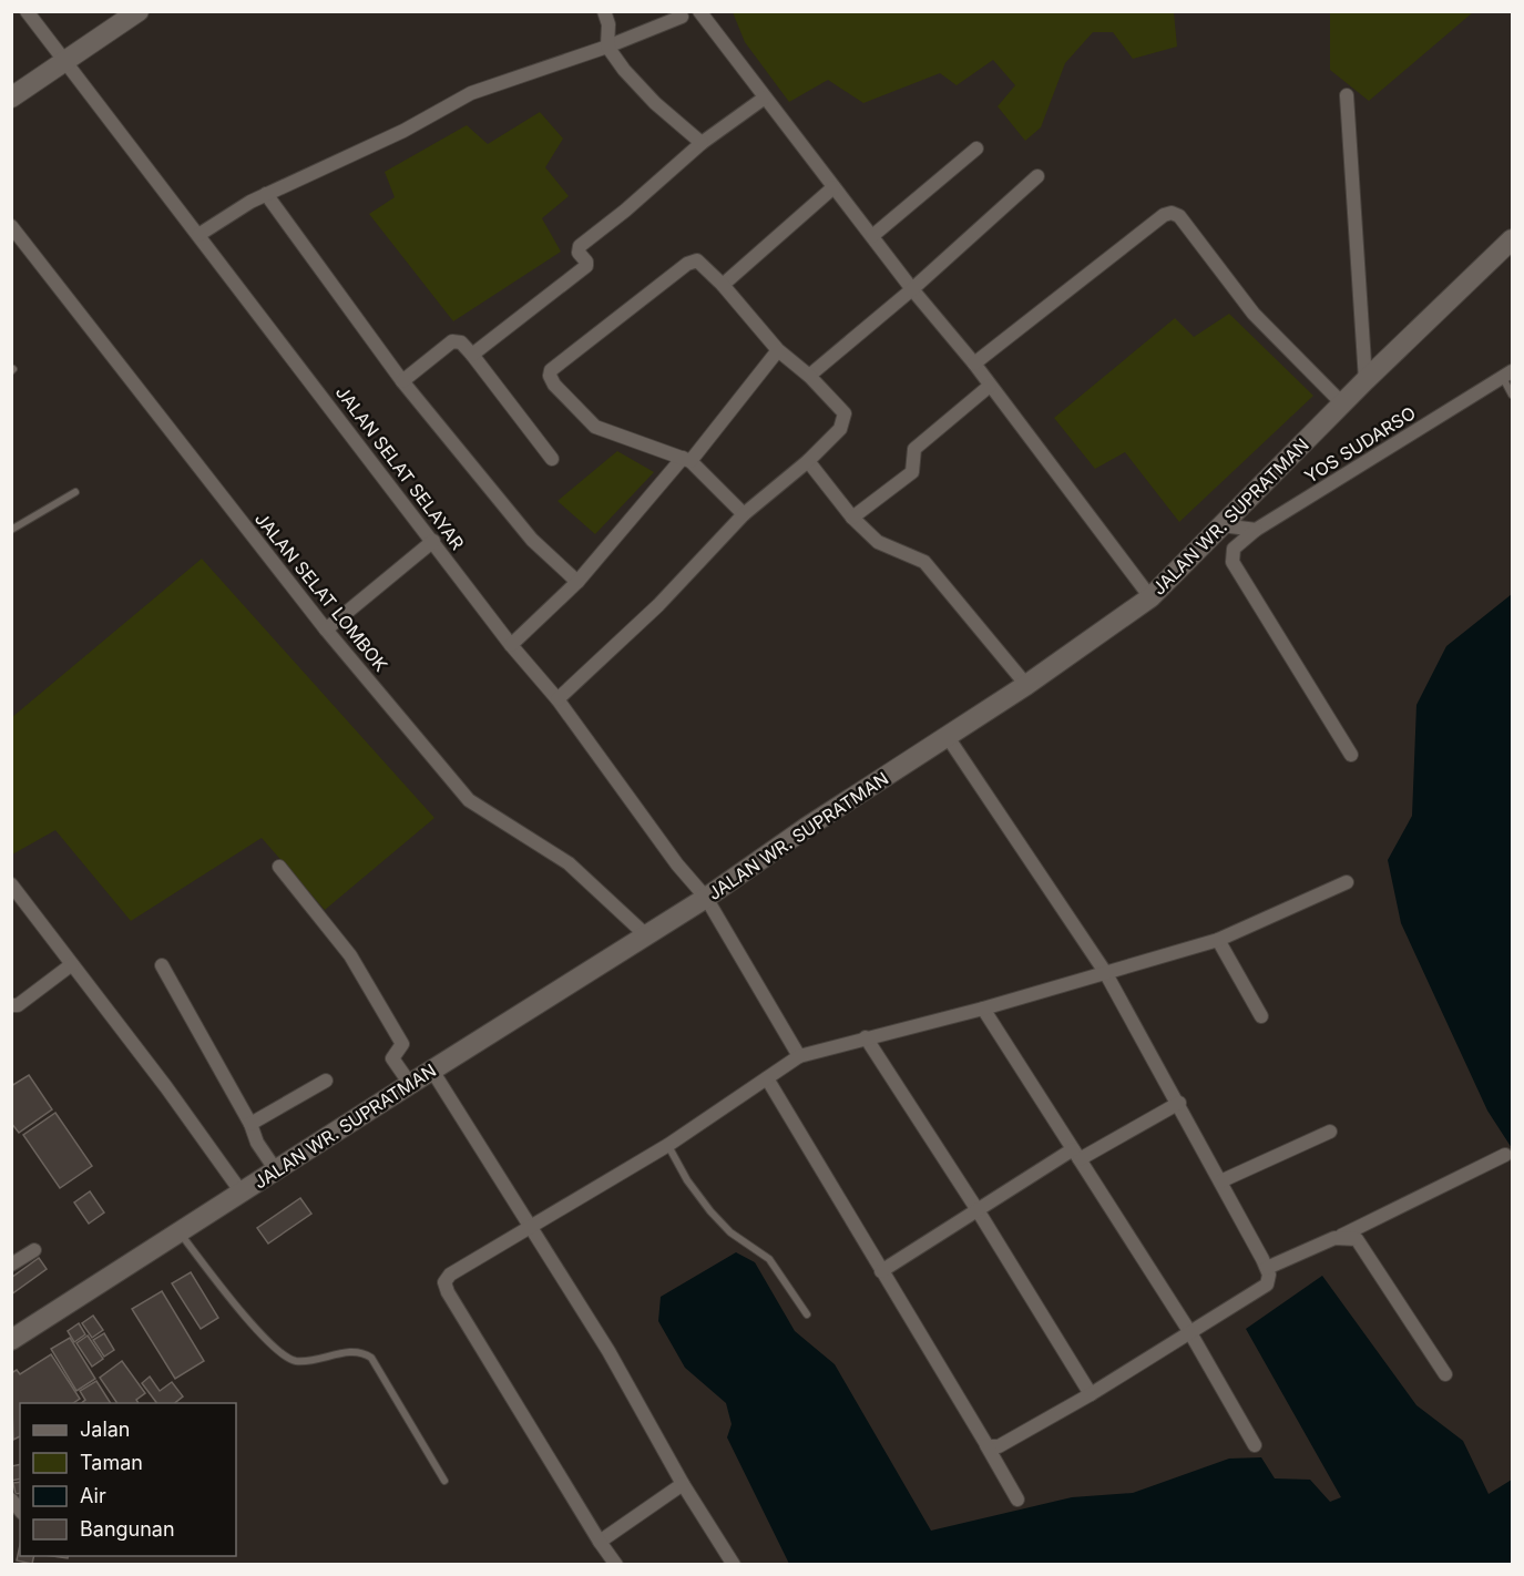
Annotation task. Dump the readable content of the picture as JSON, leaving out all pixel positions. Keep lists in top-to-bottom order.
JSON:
{
  "streets": {
    "street": [
      "YOS SUDARSO",
      "JALAN SELAT SELAYAR",
      "JALAN WR. SUPRATMAN",
      "JALAN SELAT LOMBOK"
    ]
  },
  "crossings": [
    ["JALAN SELAT SELAYAR", "JALAN WR. SUPRATMAN"],
    ["JALAN WR. SUPRATMAN", "JALAN SELAT LOMBOK"]
  ],
  "legend": [
    "Jalan",
    "Taman",
    "Air",
    "Bangunan"
  ]
}
